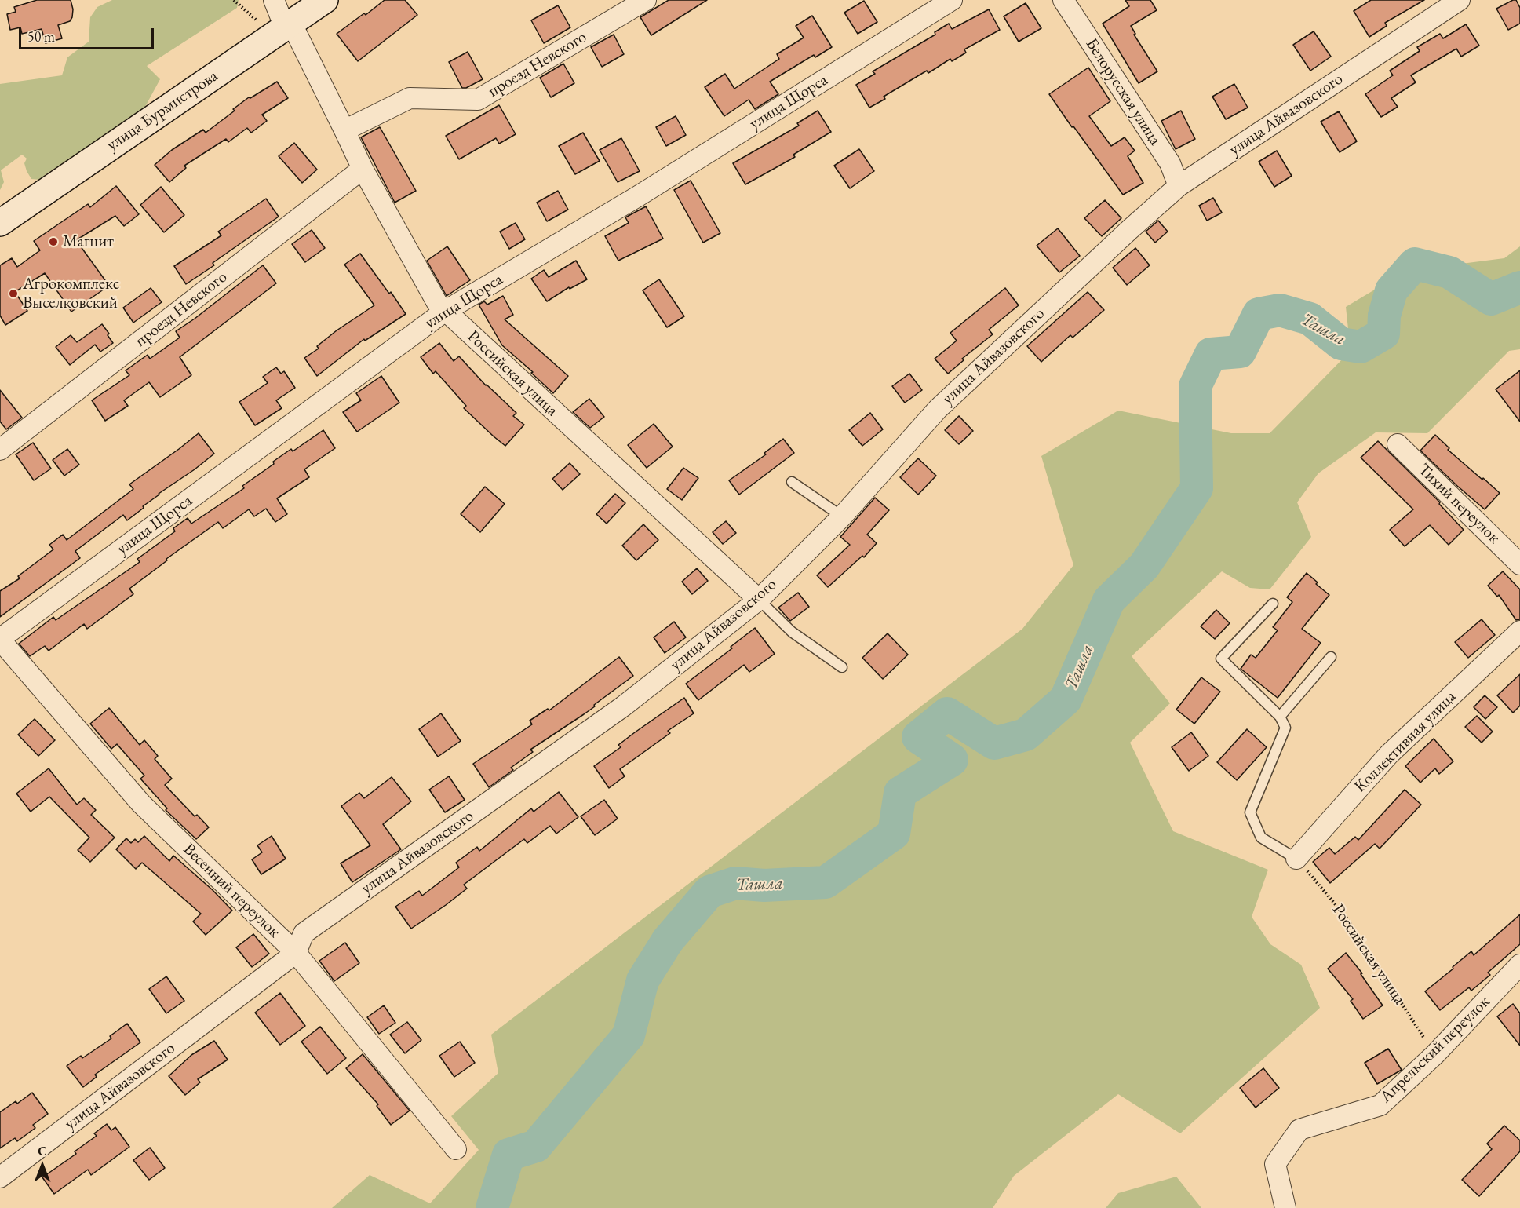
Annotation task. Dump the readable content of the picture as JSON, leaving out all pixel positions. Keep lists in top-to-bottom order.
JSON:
{
  "streets": {
    "street": [
      "проезд Невского",
      "Белорусская улица",
      "улица Щорса",
      "улица Бурмистрова",
      "улица Айвазовского",
      "Российская улица",
      "Тихий переулок",
      "Коллективная улица",
      "Весенний переулок",
      "Апрельский переулок"
    ]
  },
  "crossings": [
    ["проезд Невского", "Российская улица"],
    ["Белорусская улица", "улица Айвазовского"],
    ["улица Щорса", "Российская улица"],
    ["улица Щорса", "Весенний переулок"],
    ["улица Бурмистрова", "Российская улица"],
    ["улица Айвазовского", "Российская улица"],
    ["улица Айвазовского", "Весенний переулок"],
    ["Российская улица", "Коллективная улица"],
    ["Российская улица", "Апрельский переулок"]
  ],
  "water": ["Ташла"],
  "places": ["Магнит", "Агрокомплекс Выселковский"],
  "scale_bar": "50 m",
  "north": "top"
}
